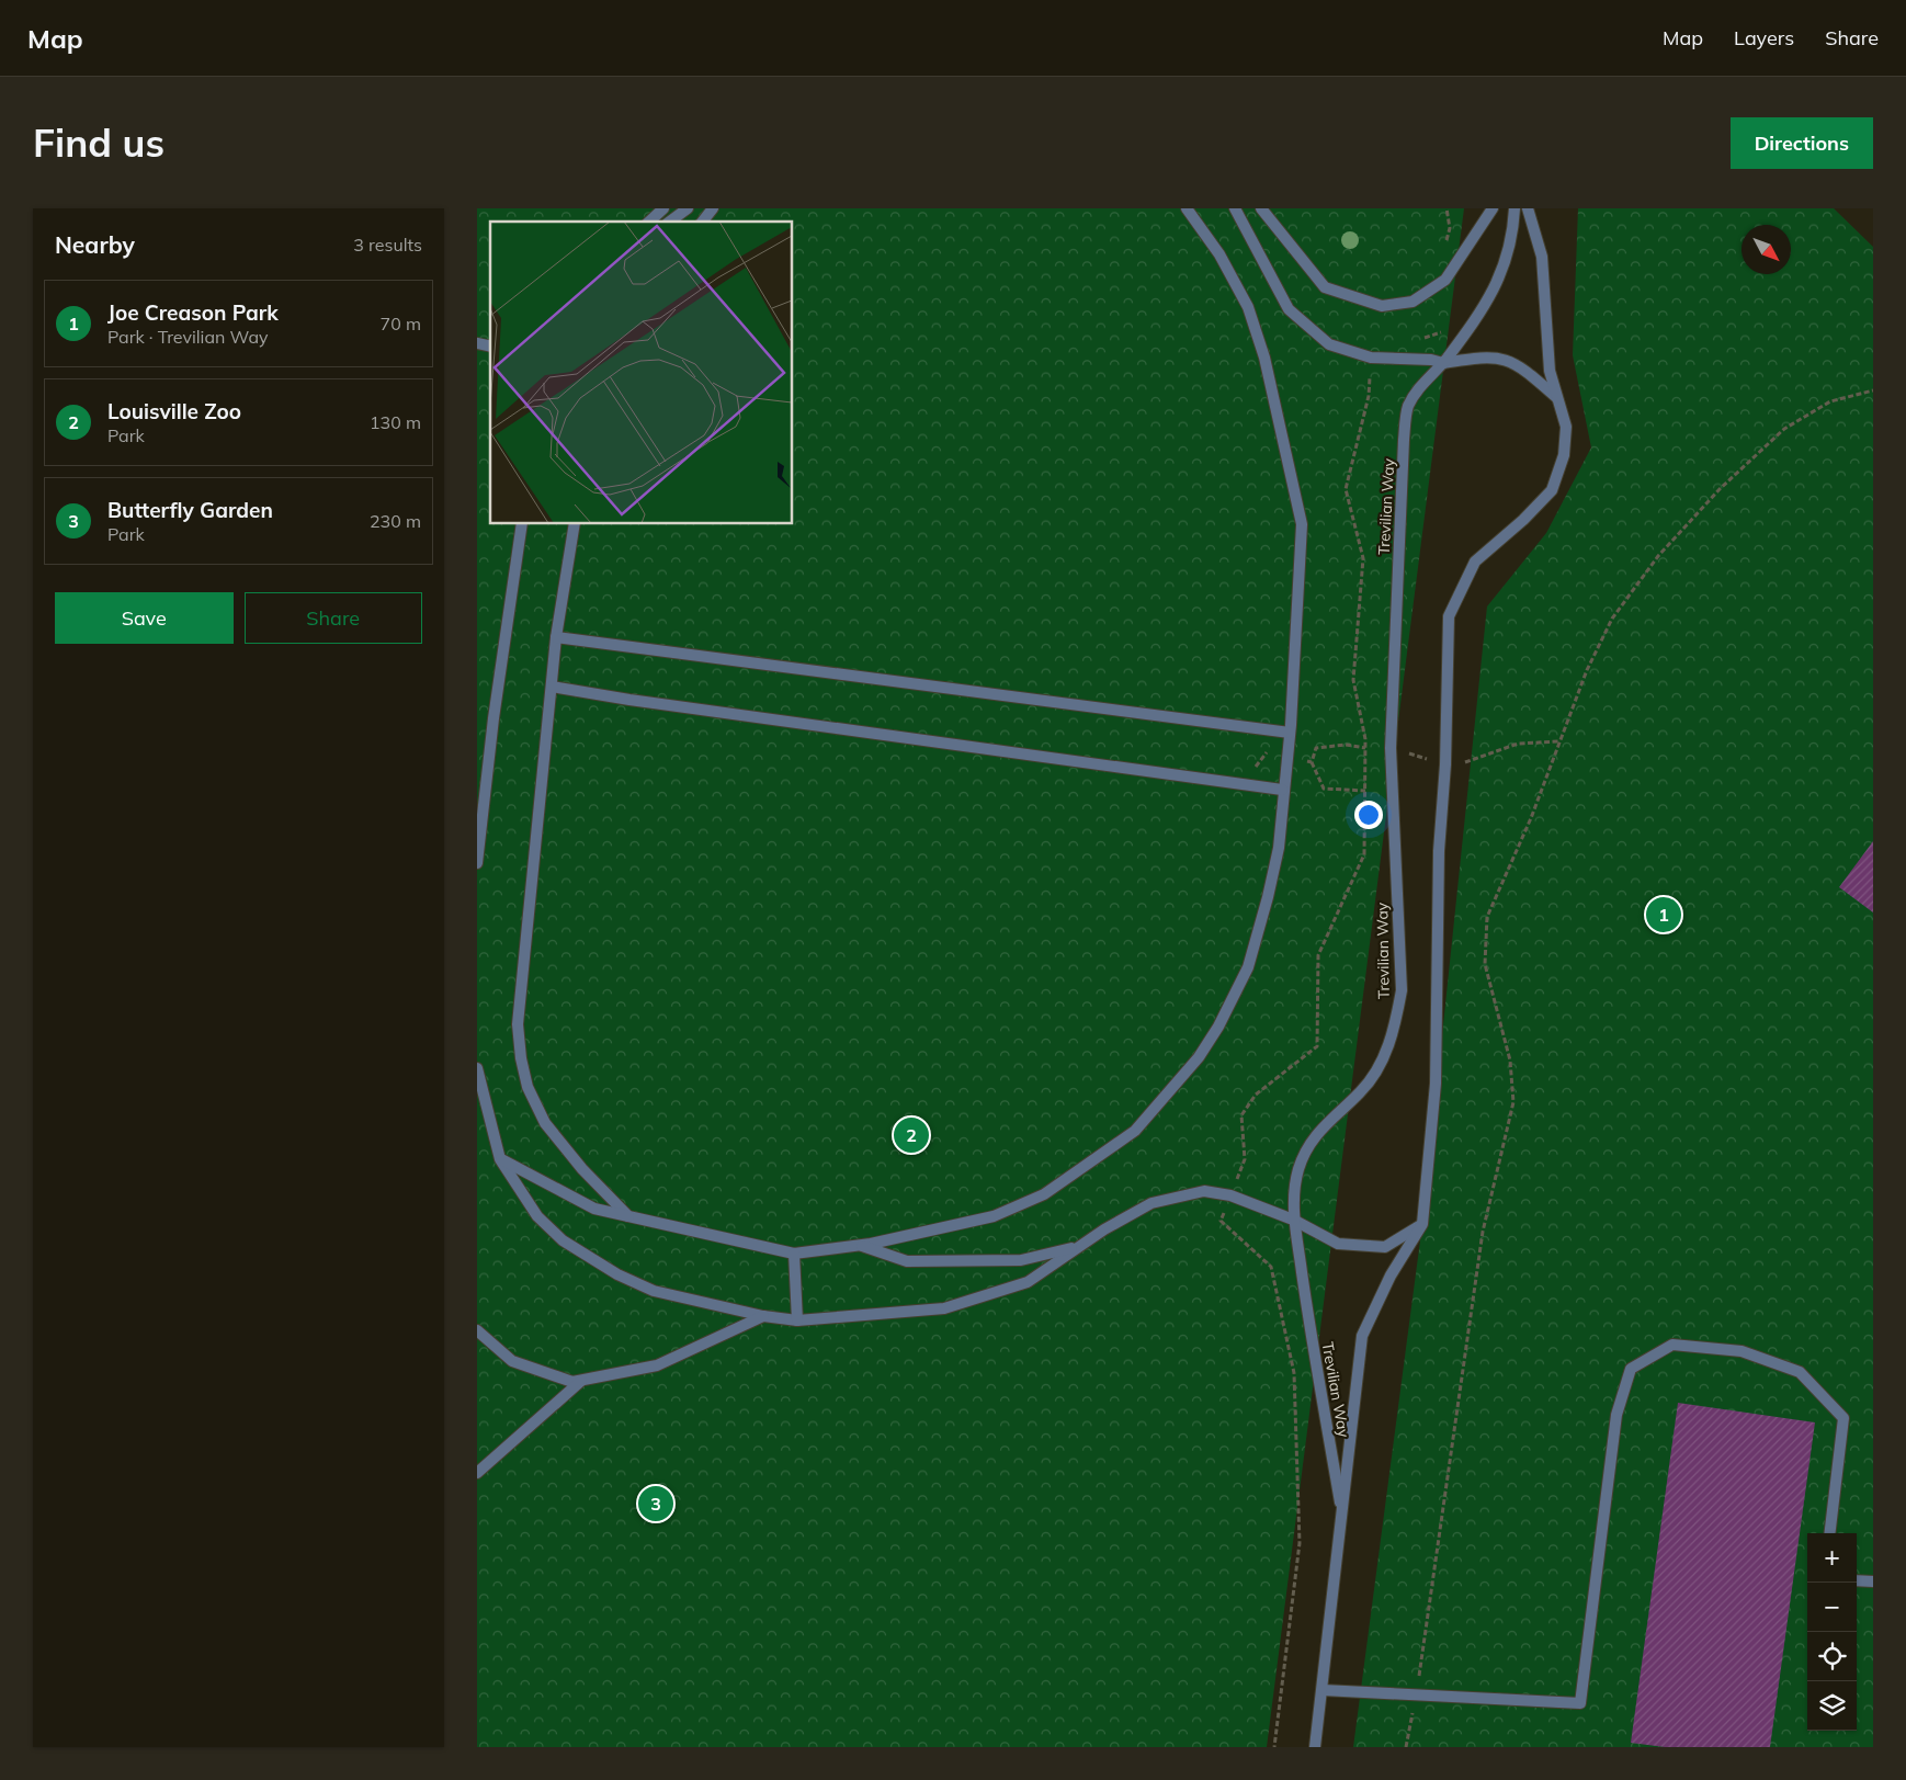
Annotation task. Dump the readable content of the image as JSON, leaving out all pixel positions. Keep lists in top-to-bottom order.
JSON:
{
  "streets": {
    "street": ["Trevilian Way"]
  },
  "north": "bottom right",
  "page": {
    "header": "Map",
    "nav": ["Map", "Layers", "Share"],
    "buttons": [
      "Directions",
      ["Save", "Share"]
    ],
    "title": "Find us",
    "heading": ["Nearby", "3 results"],
    "list": [
      {
        "mark": "1",
        "name": "Joe Creason Park",
        "note": "Park · Trevilian Way",
        "value": "70 m"
      },
      {
        "mark": "2",
        "name": "Louisville Zoo",
        "note": "Park",
        "value": "130 m"
      },
      {
        "mark": "3",
        "name": "Butterfly Garden",
        "note": "Park",
        "value": "230 m"
      }
    ],
    "pins": ["1", "2", "3"],
    "map_buttons": ["+", "−"]
  }
}
